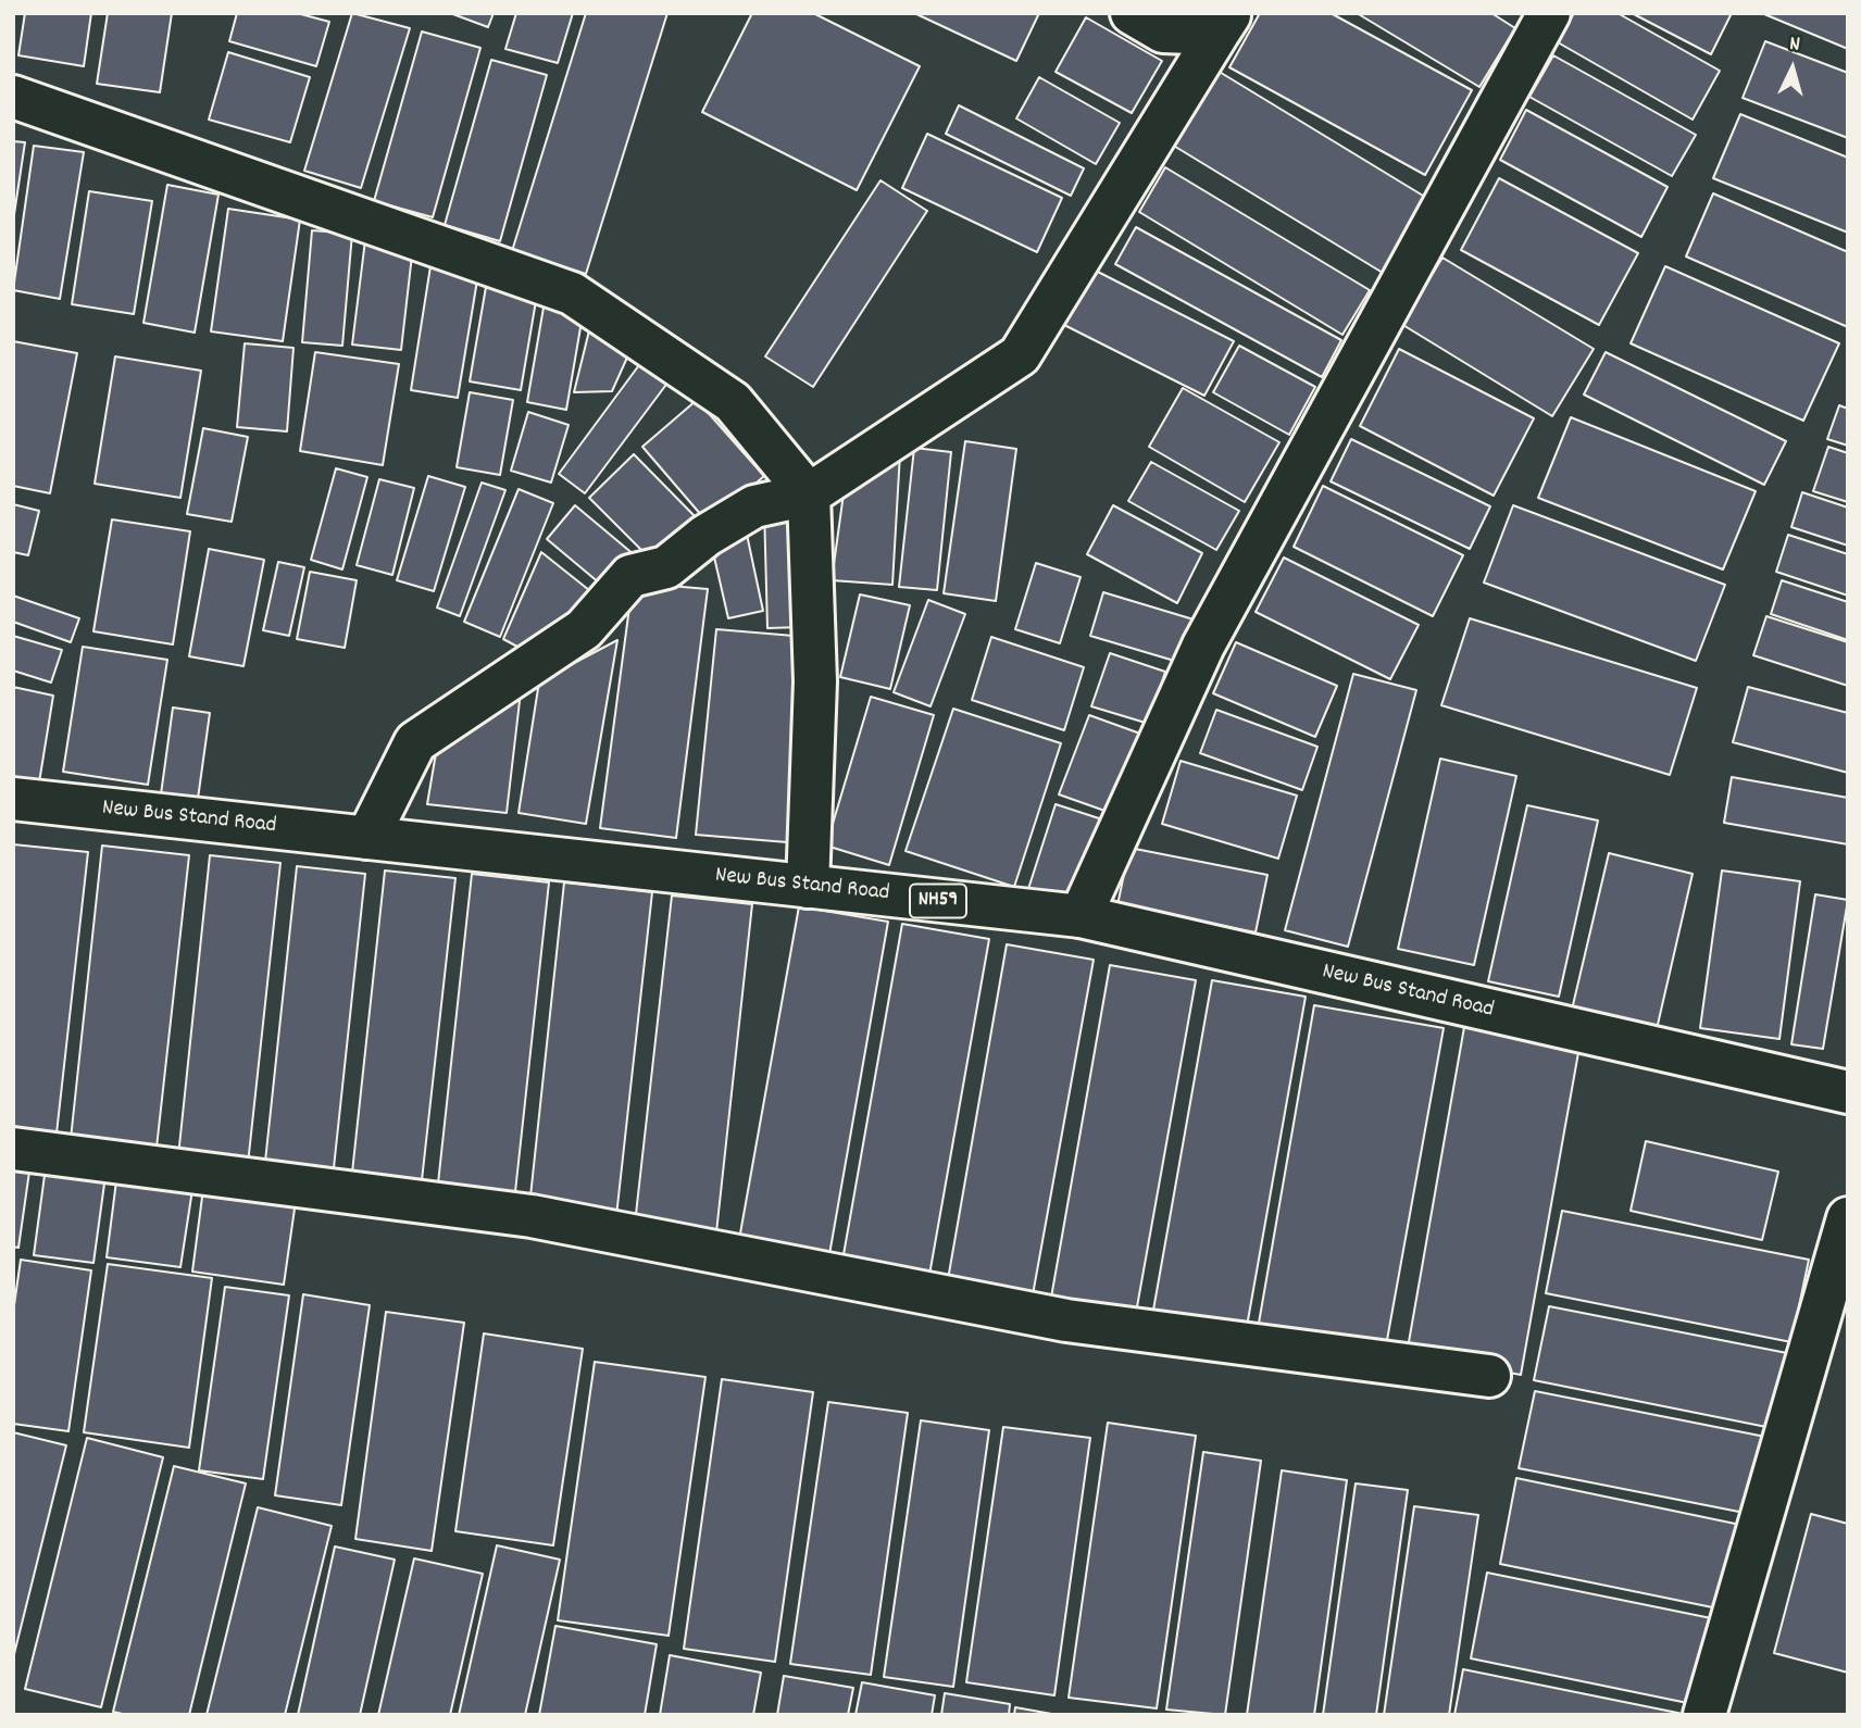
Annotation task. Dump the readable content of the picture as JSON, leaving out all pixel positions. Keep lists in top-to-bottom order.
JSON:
{
  "streets": {
    "main road": ["New Bus Stand Road", "NH59"]
  },
  "north": "top"
}
